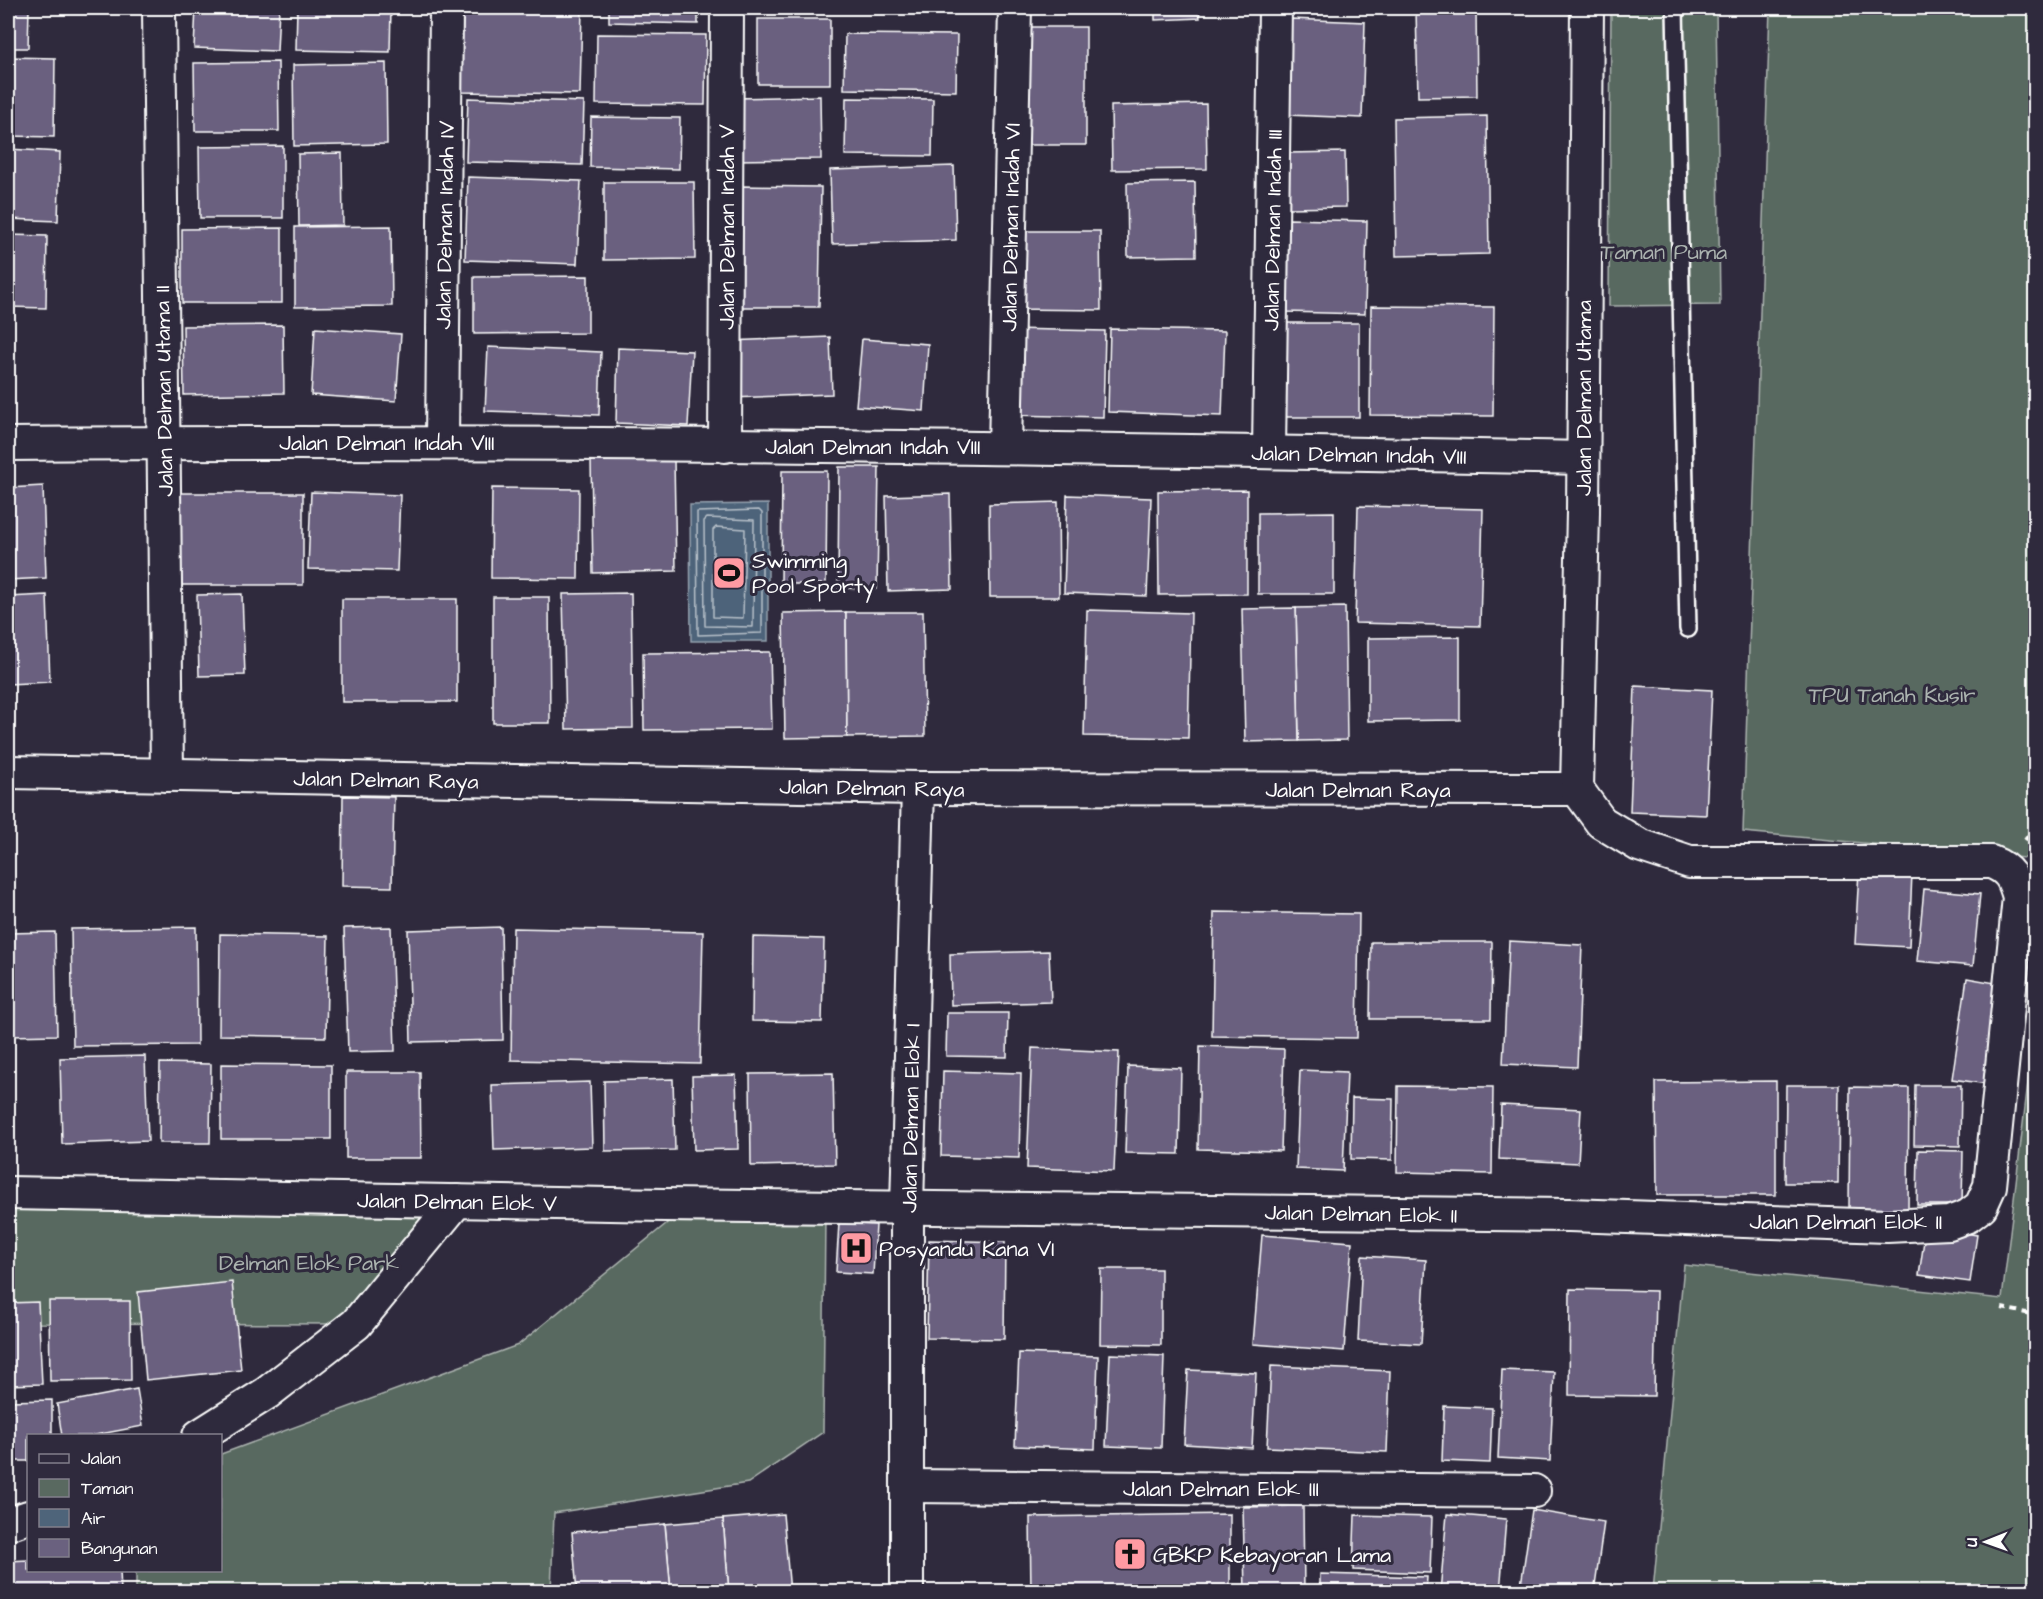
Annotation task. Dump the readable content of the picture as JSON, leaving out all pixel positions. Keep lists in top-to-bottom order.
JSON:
{
  "streets": {
    "street": [
      "Jalan Delman Indah IV",
      "Jalan Delman Indah V",
      "Jalan Delman Indah VI",
      "Jalan Delman Indah III",
      "Jalan Delman Utama II",
      "Jalan Delman Utama",
      "Jalan Delman Indah VIII",
      "Jalan Delman Raya",
      "Jalan Delman Elok I",
      "Jalan Delman Elok V",
      "Jalan Delman Elok II",
      "Jalan Delman Elok III"
    ]
  },
  "crossings": [
    ["Jalan Delman Indah IV", "Jalan Delman Indah VIII"],
    ["Jalan Delman Indah V", "Jalan Delman Indah VIII"],
    ["Jalan Delman Indah VI", "Jalan Delman Indah VIII"],
    ["Jalan Delman Indah III", "Jalan Delman Indah VIII"],
    ["Jalan Delman Utama II", "Jalan Delman Indah VIII"],
    ["Jalan Delman Utama II", "Jalan Delman Raya"],
    ["Jalan Delman Utama", "Jalan Delman Indah VIII"],
    ["Jalan Delman Utama", "Jalan Delman Raya"],
    ["Jalan Delman Utama", "Jalan Delman Elok II"],
    ["Jalan Delman Raya", "Jalan Delman Elok I"],
    ["Jalan Delman Raya", "Jalan Delman Elok II"],
    ["Jalan Delman Elok I", "Jalan Delman Elok V"],
    ["Jalan Delman Elok I", "Jalan Delman Elok II"],
    ["Jalan Delman Elok I", "Jalan Delman Elok III"],
    ["Jalan Delman Elok V", "Jalan Delman Elok II"]
  ],
  "parks": ["Taman Puma", "TPU Tanah Kusir", "Delman Elok Park"],
  "places": {
    "sports": ["Swimming Pool Sporty"],
    "hospital": ["Posyandu Kana VI"],
    "church": ["GBKP Kebayoran Lama"]
  },
  "legend": [
    "Jalan",
    "Taman",
    "Air",
    "Bangunan"
  ],
  "north": "left"
}
